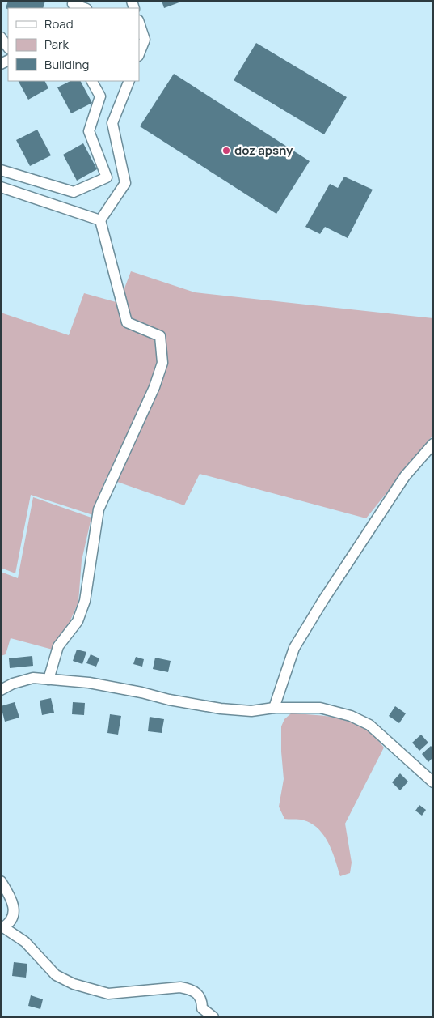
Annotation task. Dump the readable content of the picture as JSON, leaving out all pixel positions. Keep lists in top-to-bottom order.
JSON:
{
  "places": ["doz apsny"],
  "legend": ["Road", "Park", "Building"]
}
